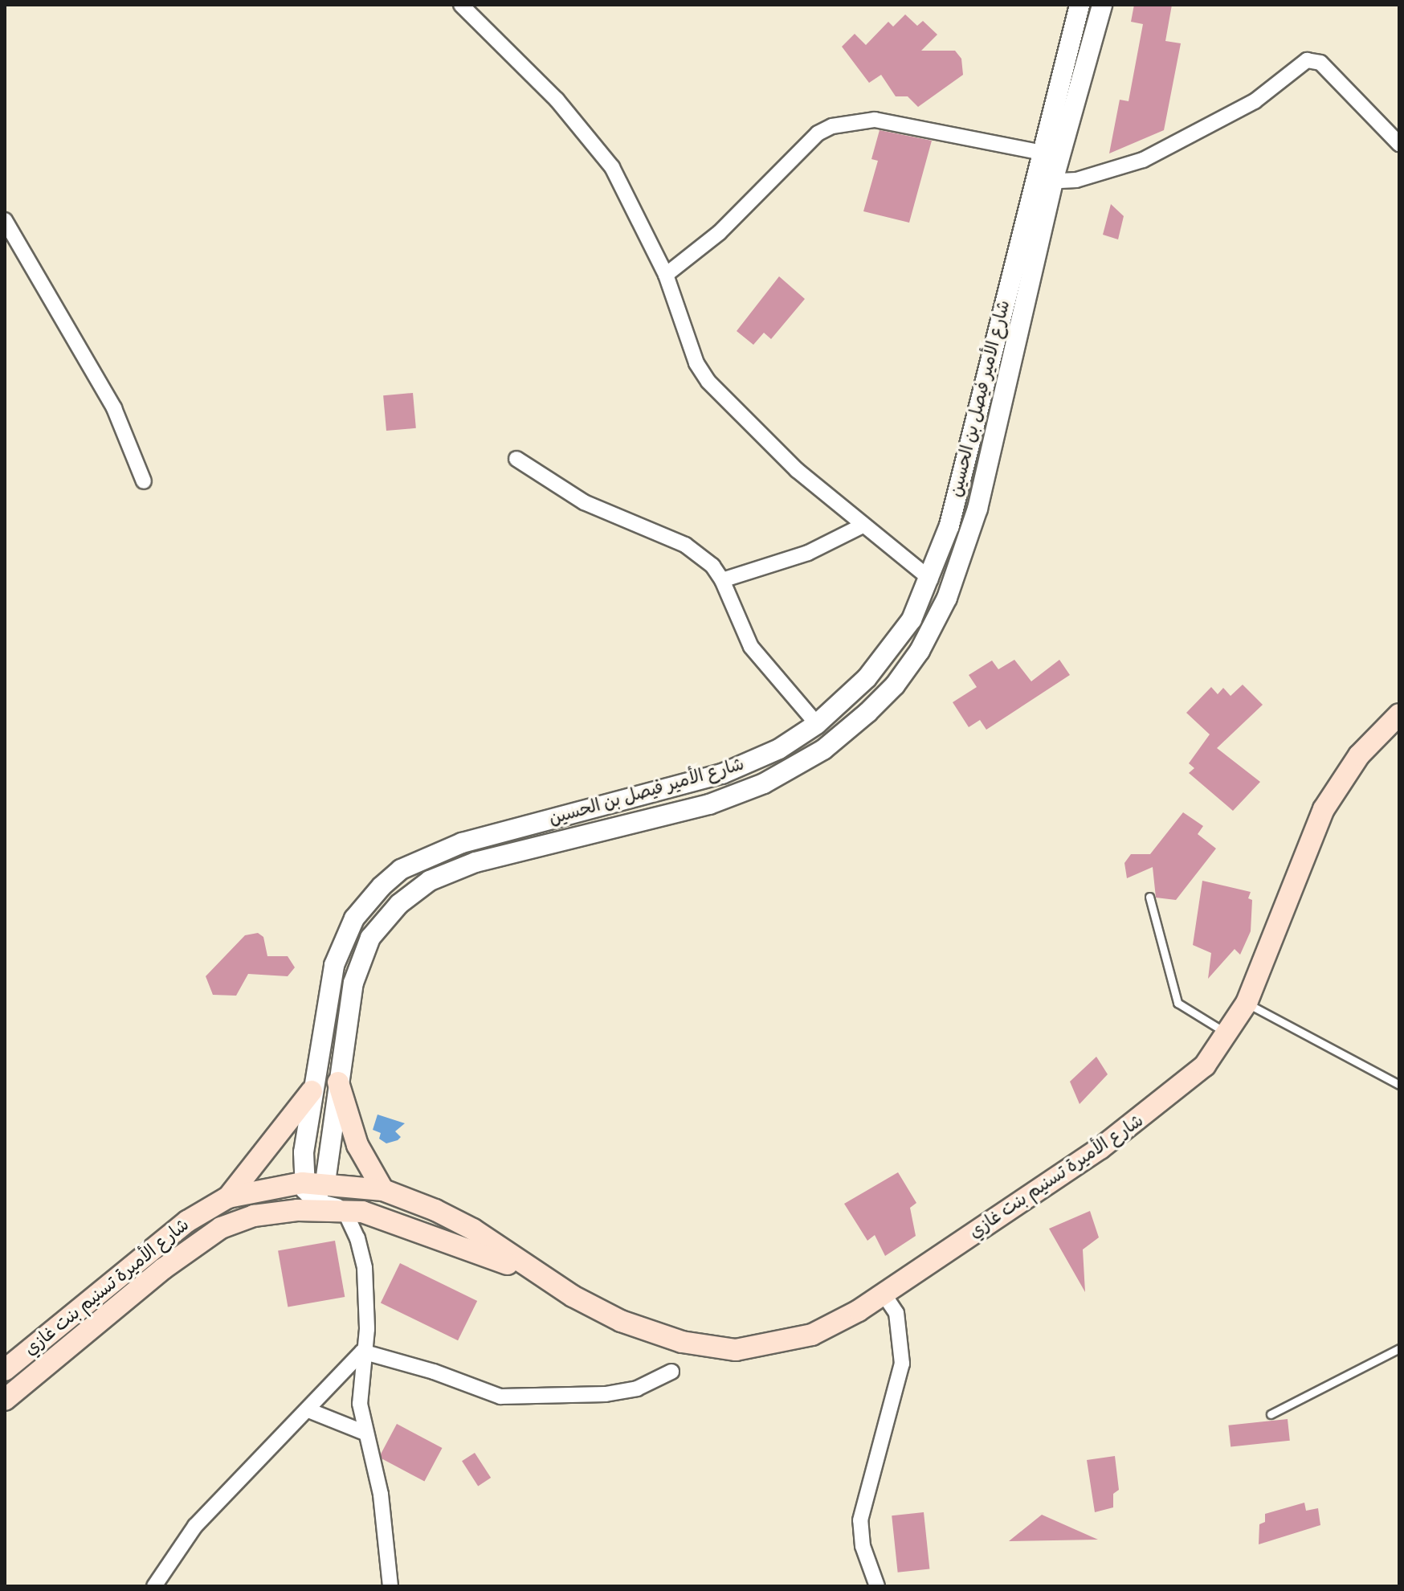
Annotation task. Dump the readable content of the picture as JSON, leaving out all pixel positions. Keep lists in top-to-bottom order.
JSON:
{
  "streets": {
    "main road": ["شارع الأميرة تسنيم بنت غازي"],
    "street": ["شارع الأمير فيصل بن الحسين"]
  },
  "crossings": [
    ["شارع الأمير فيصل بن الحسين", "شارع الأميرة تسنيم بنت غازي"]
  ]
}
